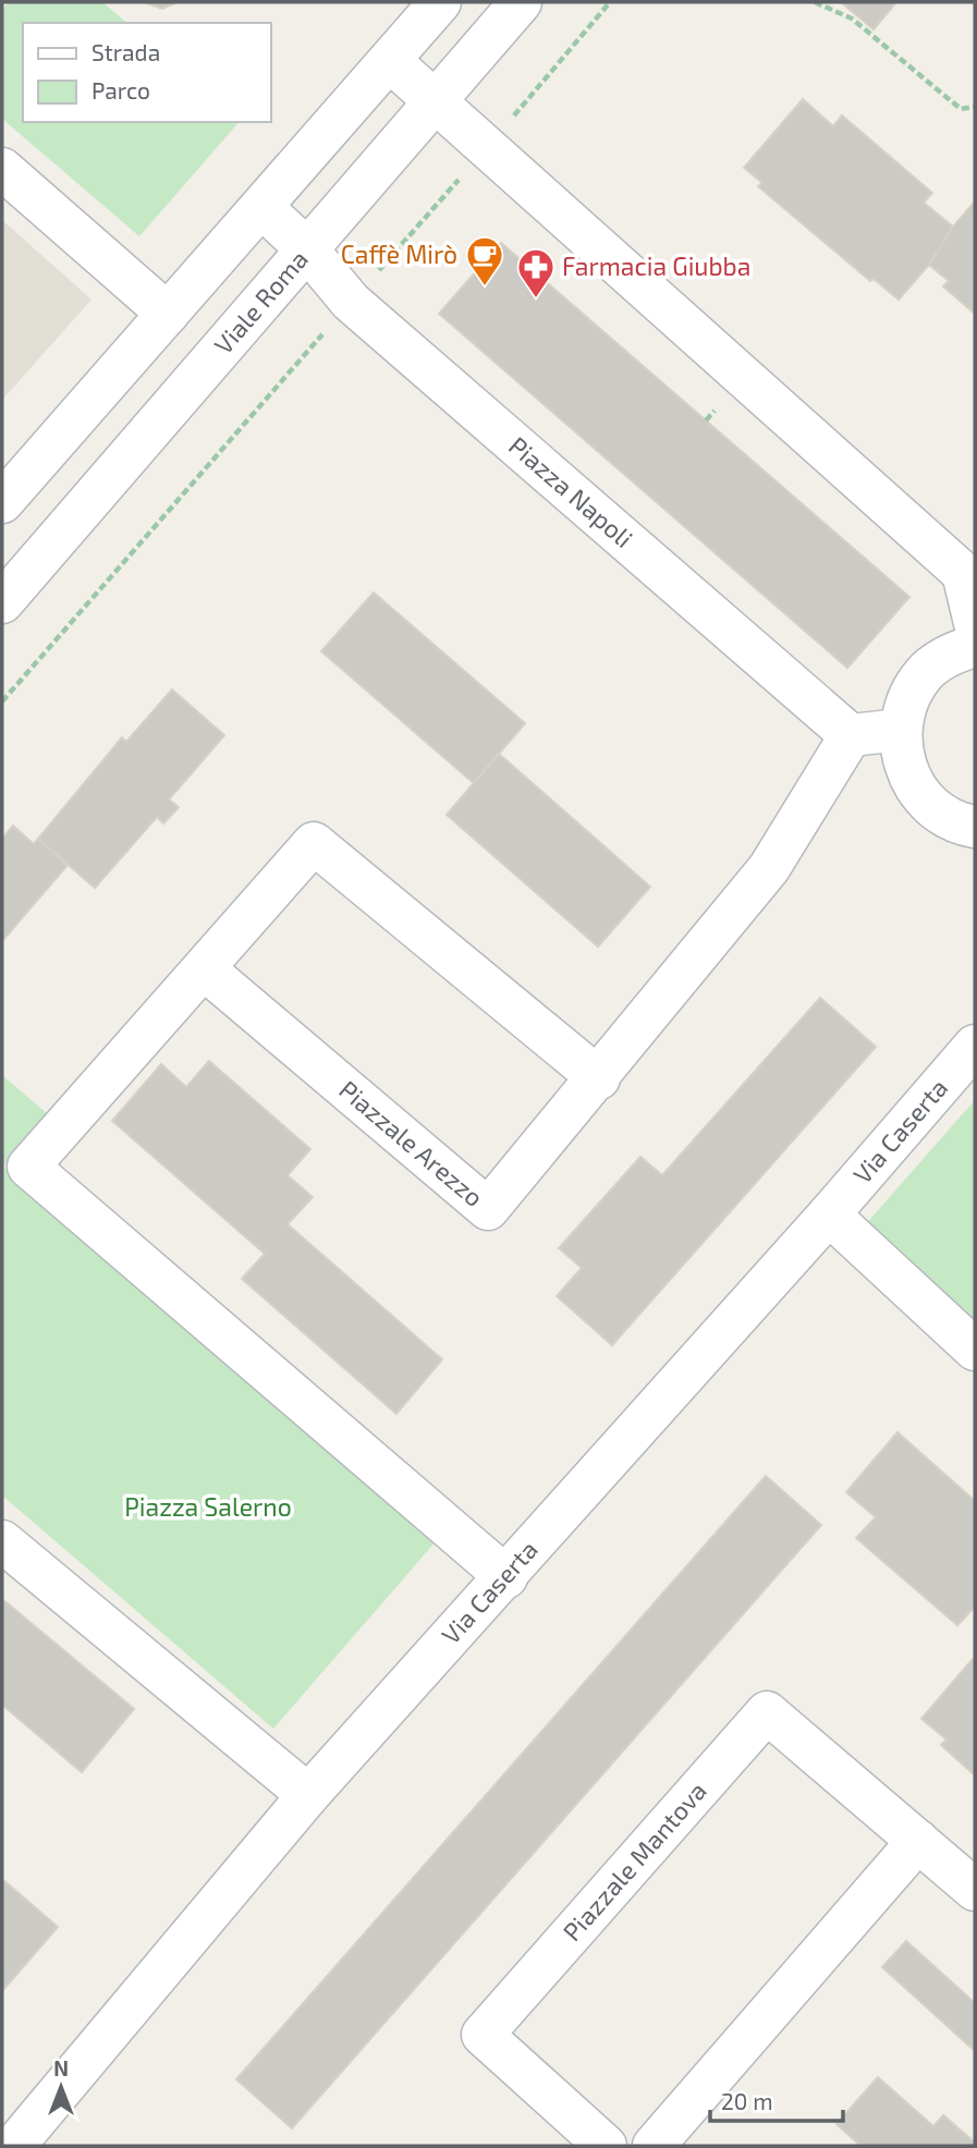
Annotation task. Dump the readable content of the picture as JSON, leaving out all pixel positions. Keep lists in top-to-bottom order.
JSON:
{
  "streets": {
    "street": [
      "Viale Roma",
      "Piazza Napoli",
      "Via Caserta",
      "Piazzale Arezzo",
      "Piazzale Mantova"
    ]
  },
  "crossings": [
    ["Viale Roma", "Piazza Napoli"],
    ["Piazza Napoli", "Piazzale Arezzo"]
  ],
  "parks": ["Piazza Salerno"],
  "places": {
    "cafe": ["Caffè Mirò"],
    "pharmacy": ["Farmacia Giubba"]
  },
  "legend": ["Strada", "Parco"],
  "scale_bar": "20 m",
  "north": "top"
}
